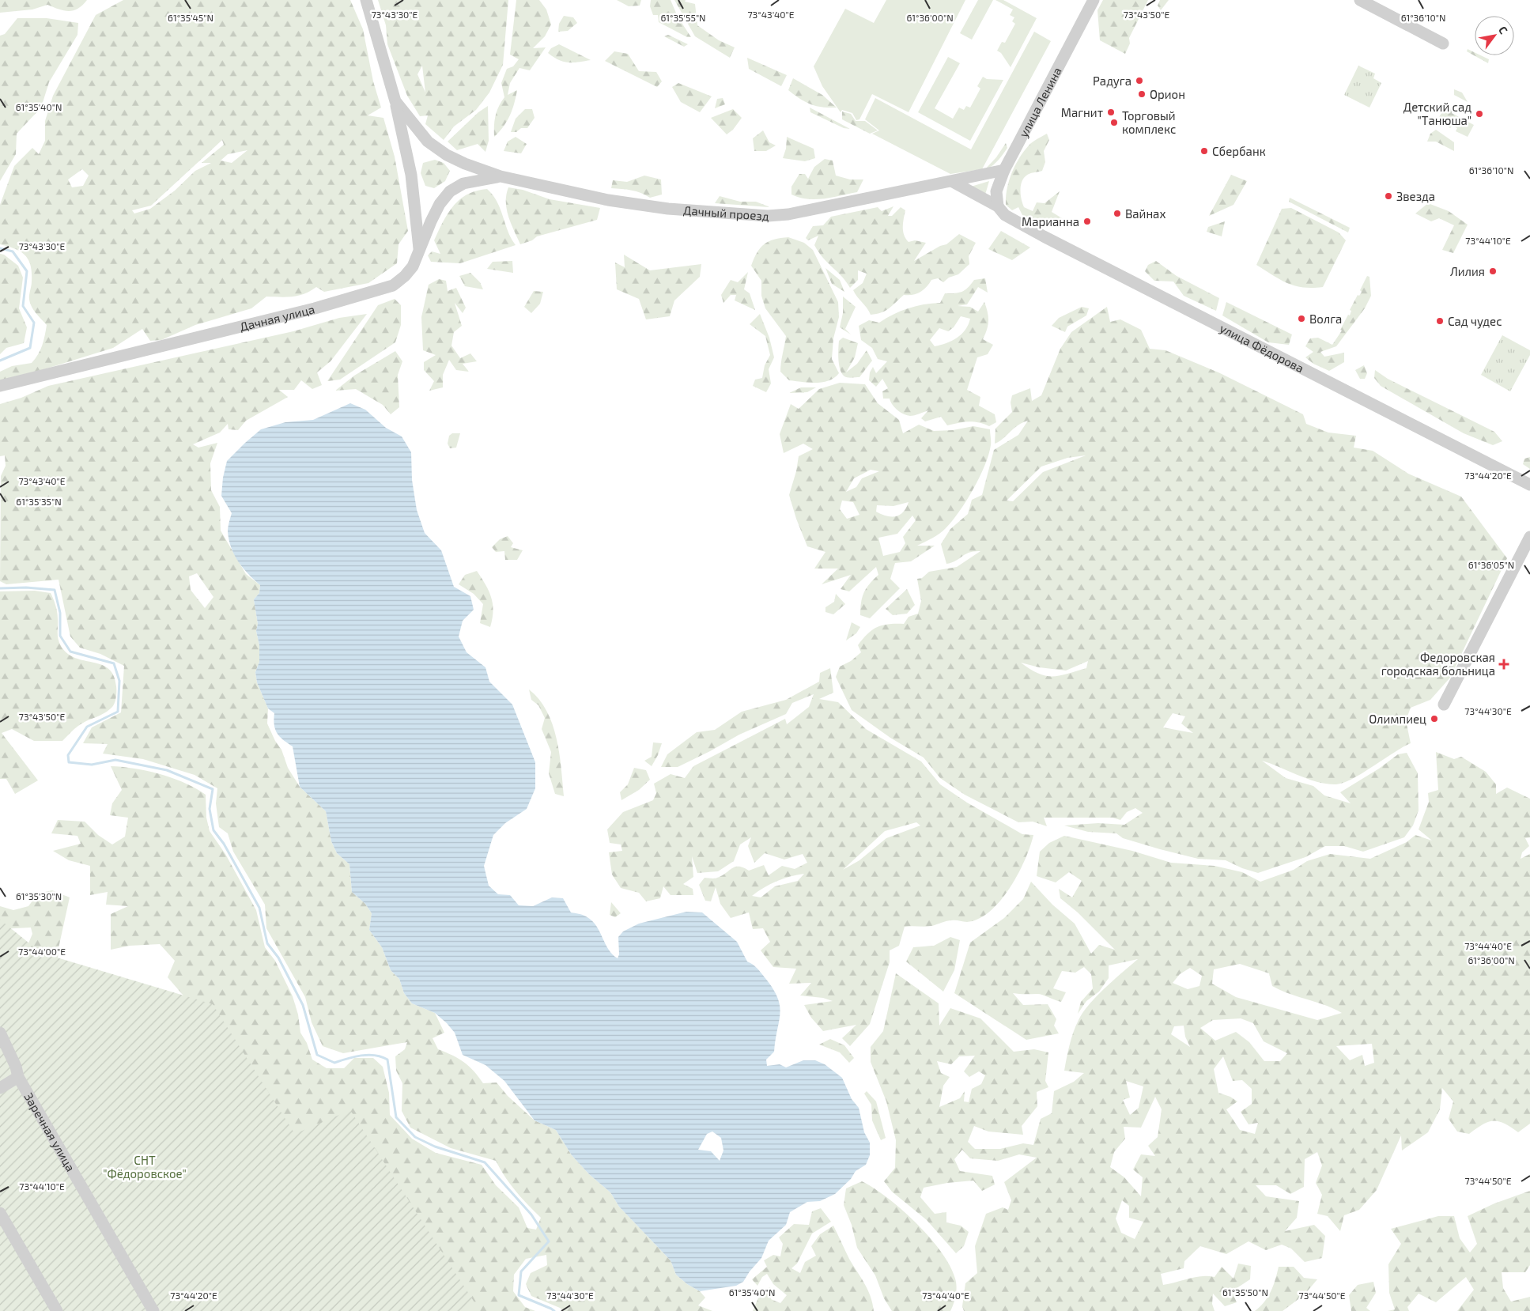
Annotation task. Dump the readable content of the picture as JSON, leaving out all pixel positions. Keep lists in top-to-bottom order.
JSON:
{
  "streets": {
    "street": [
      "улица Ленина",
      "Дачный проезд",
      "Дачная улица",
      "улица Фёдорова",
      "Заречная улица"
    ]
  },
  "crossings": [
    ["улица Ленина", "Дачный проезд"],
    ["улица Ленина", "улица Фёдорова"],
    ["Дачный проезд", "Дачная улица"],
    ["Дачный проезд", "улица Фёдорова"]
  ],
  "parks": ["СНТ \"Фёдоровское\""],
  "places": {
    "other": [
      "Радуга",
      "Орион",
      "Магнит",
      "Детский сад \"Танюша\"",
      "Торговый комплекс",
      "Сбербанк",
      "Звезда",
      "Вайнах",
      "Марианна",
      "Лилия",
      "Волга",
      "Сад чудес",
      "Олимпиец"
    ],
    "health": ["Федоровская городская больница"]
  },
  "north": "top right",
  "coordinates": [
    "73°43'30\"E",
    "73°43'50\"E",
    "73°43'40\"E",
    "61°35'45\"N",
    "61°35'55\"N",
    "61°36'00\"N",
    "61°36'10\"N",
    "61°35'40\"N",
    "73°44'10\"E",
    "73°44'20\"E",
    "61°35'35\"N",
    "61°36'05\"N",
    "73°44'30\"E",
    "61°35'30\"N",
    "73°44'40\"E",
    "73°44'00\"E",
    "73°44'50\"E",
    "61°35'50\"N"
  ]
}
